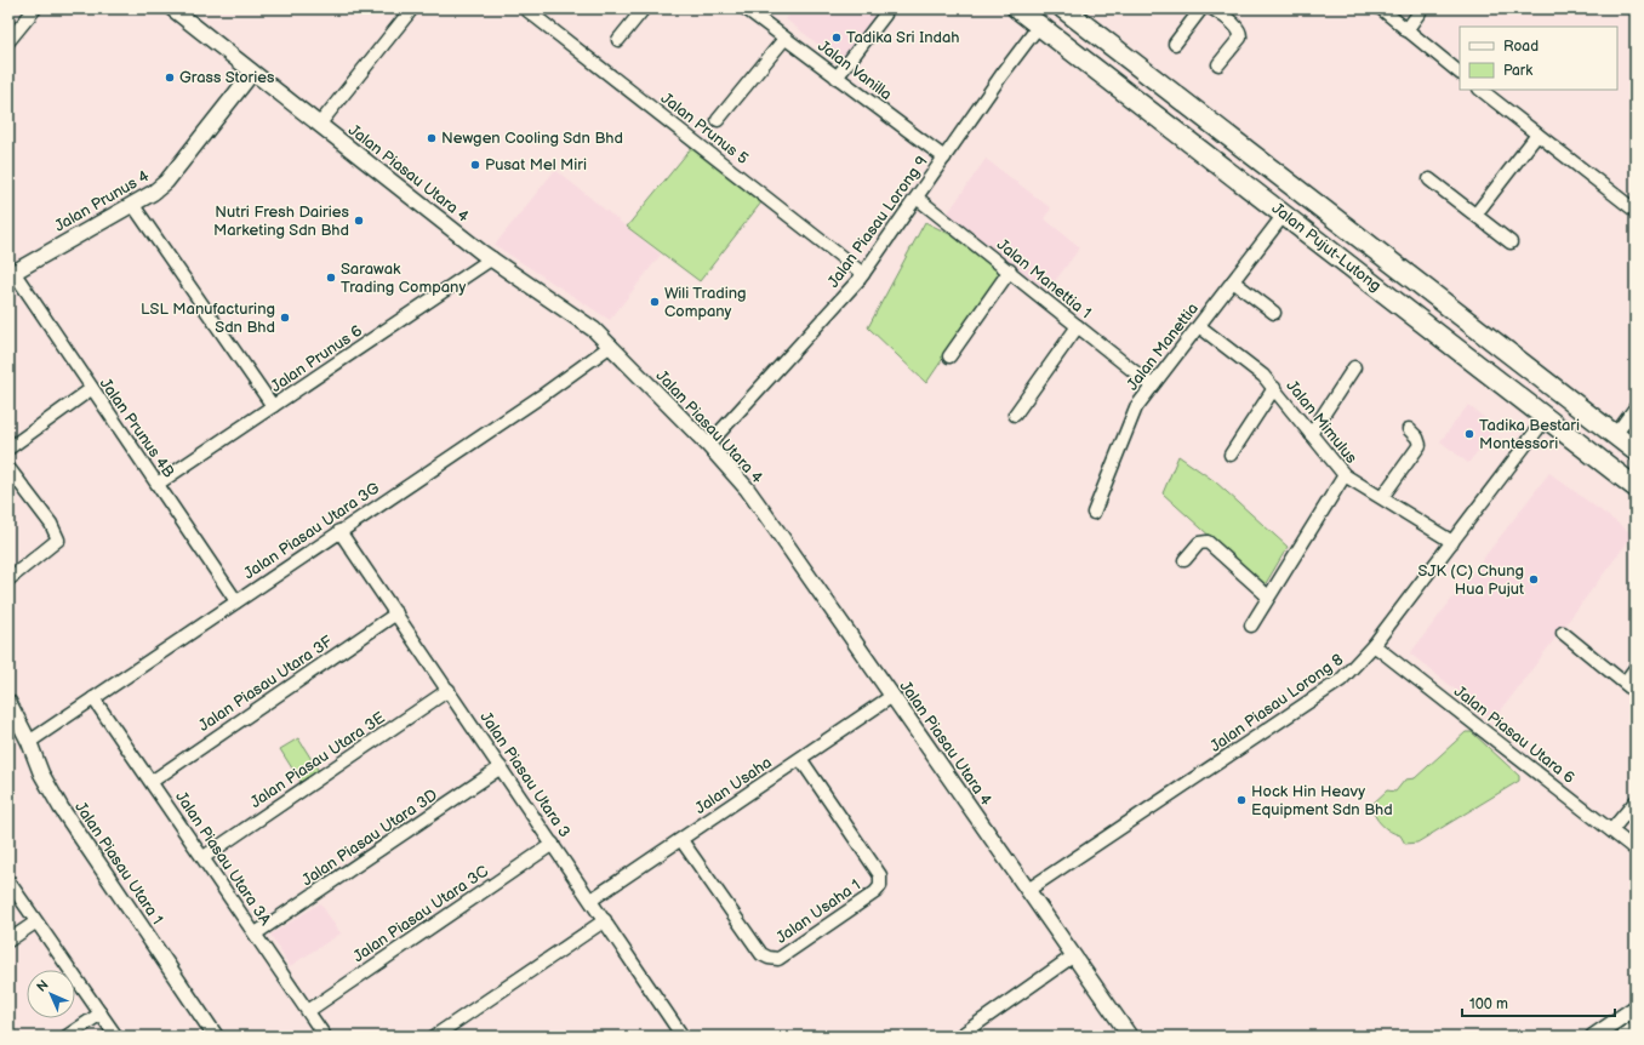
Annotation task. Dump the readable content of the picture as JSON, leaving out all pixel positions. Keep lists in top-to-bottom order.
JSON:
{
  "streets": {
    "highway": ["Jalan Pujut-Lutong"],
    "street": [
      "Jalan Vanilla",
      "Jalan Prunus 5",
      "Jalan Piasau Utara 4",
      "Jalan Prunus 4",
      "Jalan Piasau Lorong 9",
      "Jalan Manettia 1",
      "Jalan Manettia",
      "Jalan Prunus 6",
      "Jalan Mimulus",
      "Jalan Prunus 4B",
      "Jalan Piasau Utara 3G",
      "Jalan Piasau Utara 3F",
      "Jalan Piasau Lorong 8",
      "Jalan Piasau Utara 6",
      "Jalan Piasau Utara 3E",
      "Jalan Piasau Utara 3",
      "Jalan Usaha",
      "Jalan Piasau Utara 3D",
      "Jalan Piasau Utara 3A",
      "Jalan Piasau Utara 1",
      "Jalan Usaha 1",
      "Jalan Piasau Utara 3C"
    ]
  },
  "crossings": [
    ["Jalan Vanilla", "Jalan Piasau Lorong 9"],
    ["Jalan Prunus 5", "Jalan Piasau Lorong 9"],
    ["Jalan Piasau Utara 4", "Jalan Prunus 4"],
    ["Jalan Piasau Utara 4", "Jalan Piasau Lorong 9"],
    ["Jalan Piasau Utara 4", "Jalan Prunus 6"],
    ["Jalan Piasau Utara 4", "Jalan Piasau Utara 3G"],
    ["Jalan Piasau Utara 4", "Jalan Piasau Lorong 8"],
    ["Jalan Piasau Utara 4", "Jalan Usaha"],
    ["Jalan Prunus 4", "Jalan Prunus 4B"],
    ["Jalan Piasau Lorong 9", "Jalan Pujut-Lutong"],
    ["Jalan Piasau Lorong 9", "Jalan Manettia 1"],
    ["Jalan Pujut-Lutong", "Jalan Manettia"],
    ["Jalan Pujut-Lutong", "Jalan Piasau Lorong 8"],
    ["Jalan Manettia 1", "Jalan Manettia"],
    ["Jalan Manettia", "Jalan Mimulus"],
    ["Jalan Prunus 6", "Jalan Prunus 4B"],
    ["Jalan Mimulus", "Jalan Piasau Lorong 8"],
    ["Jalan Prunus 4B", "Jalan Piasau Utara 3G"],
    ["Jalan Piasau Utara 3G", "Jalan Piasau Utara 3"],
    ["Jalan Piasau Utara 3G", "Jalan Piasau Utara 3A"],
    ["Jalan Piasau Utara 3G", "Jalan Piasau Utara 1"],
    ["Jalan Piasau Utara 3F", "Jalan Piasau Utara 3"],
    ["Jalan Piasau Utara 3F", "Jalan Piasau Utara 3A"],
    ["Jalan Piasau Lorong 8", "Jalan Piasau Utara 6"],
    ["Jalan Piasau Utara 3E", "Jalan Piasau Utara 3"],
    ["Jalan Piasau Utara 3E", "Jalan Piasau Utara 3A"],
    ["Jalan Piasau Utara 3", "Jalan Usaha"],
    ["Jalan Piasau Utara 3", "Jalan Piasau Utara 3D"],
    ["Jalan Piasau Utara 3", "Jalan Piasau Utara 3C"],
    ["Jalan Usaha", "Jalan Usaha 1"],
    ["Jalan Piasau Utara 3D", "Jalan Piasau Utara 3A"],
    ["Jalan Piasau Utara 3A", "Jalan Piasau Utara 3C"]
  ],
  "places": [
    "Tadika Sri Indah",
    "Grass Stories",
    "Newgen Cooling Sdn Bhd",
    "Pusat Mel Miri",
    "Nutri Fresh Dairies Marketing Sdn Bhd",
    "Sarawak Trading Company",
    "Wili Trading Company",
    "LSL Manufacturing Sdn Bhd",
    "Tadika Bestari Montessori",
    "SJK (C) Chung Hua Pujut",
    "Hock Hin Heavy Equipment Sdn Bhd"
  ],
  "legend": ["Road", "Park"],
  "scale_bar": "100 m",
  "north": "top left"
}
